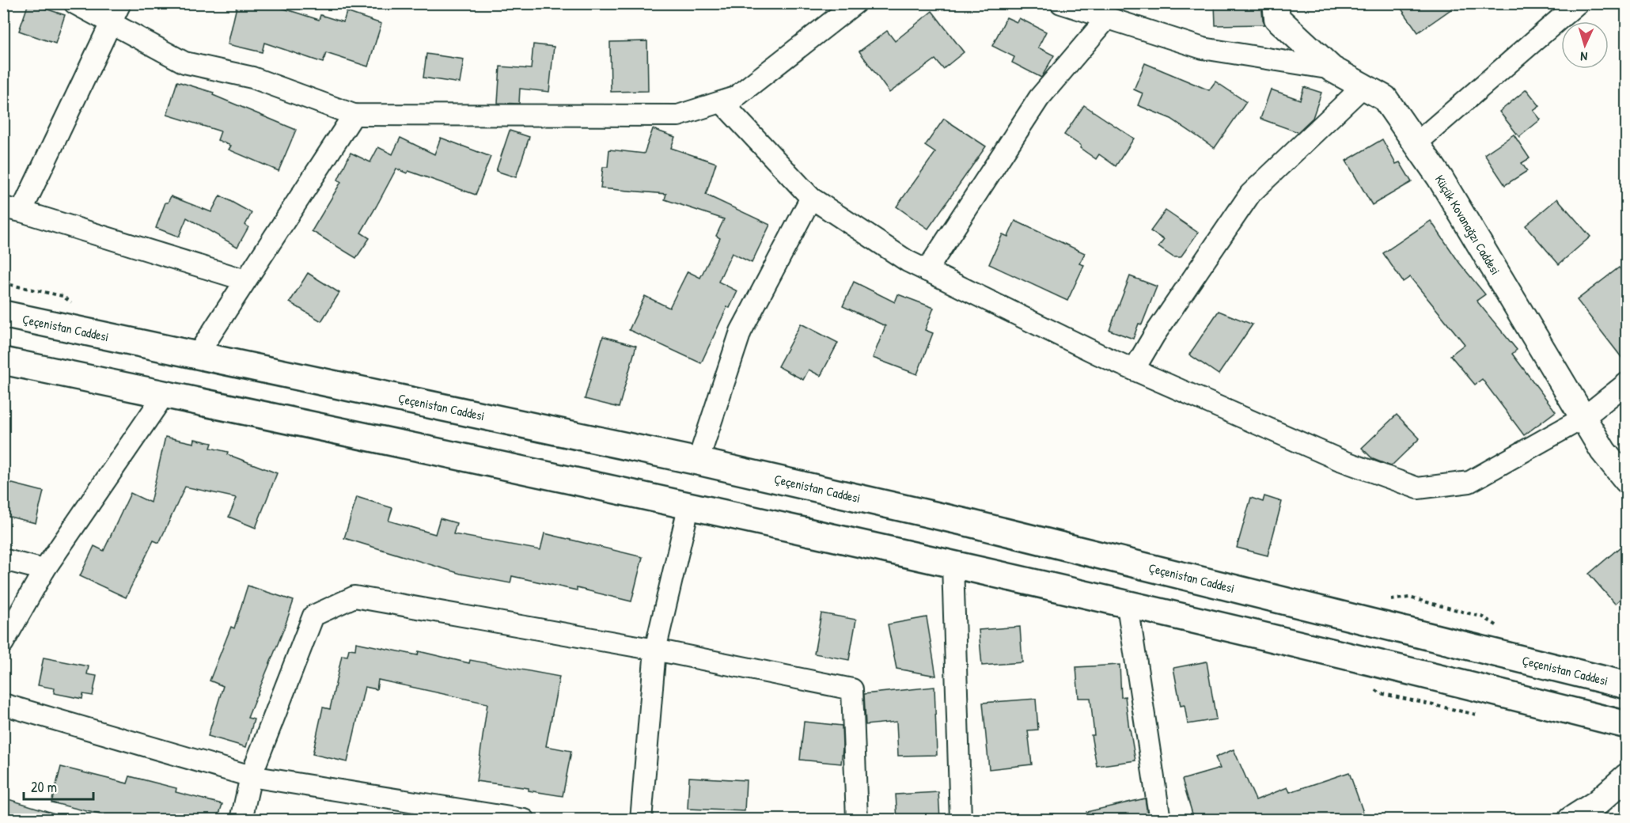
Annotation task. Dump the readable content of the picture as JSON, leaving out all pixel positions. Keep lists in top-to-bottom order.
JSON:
{
  "streets": {
    "main road": ["Çeçenistan Caddesi"],
    "street": ["Küçük Kovanağzı Caddesi"]
  },
  "scale_bar": "20 m",
  "north": "bottom"
}
